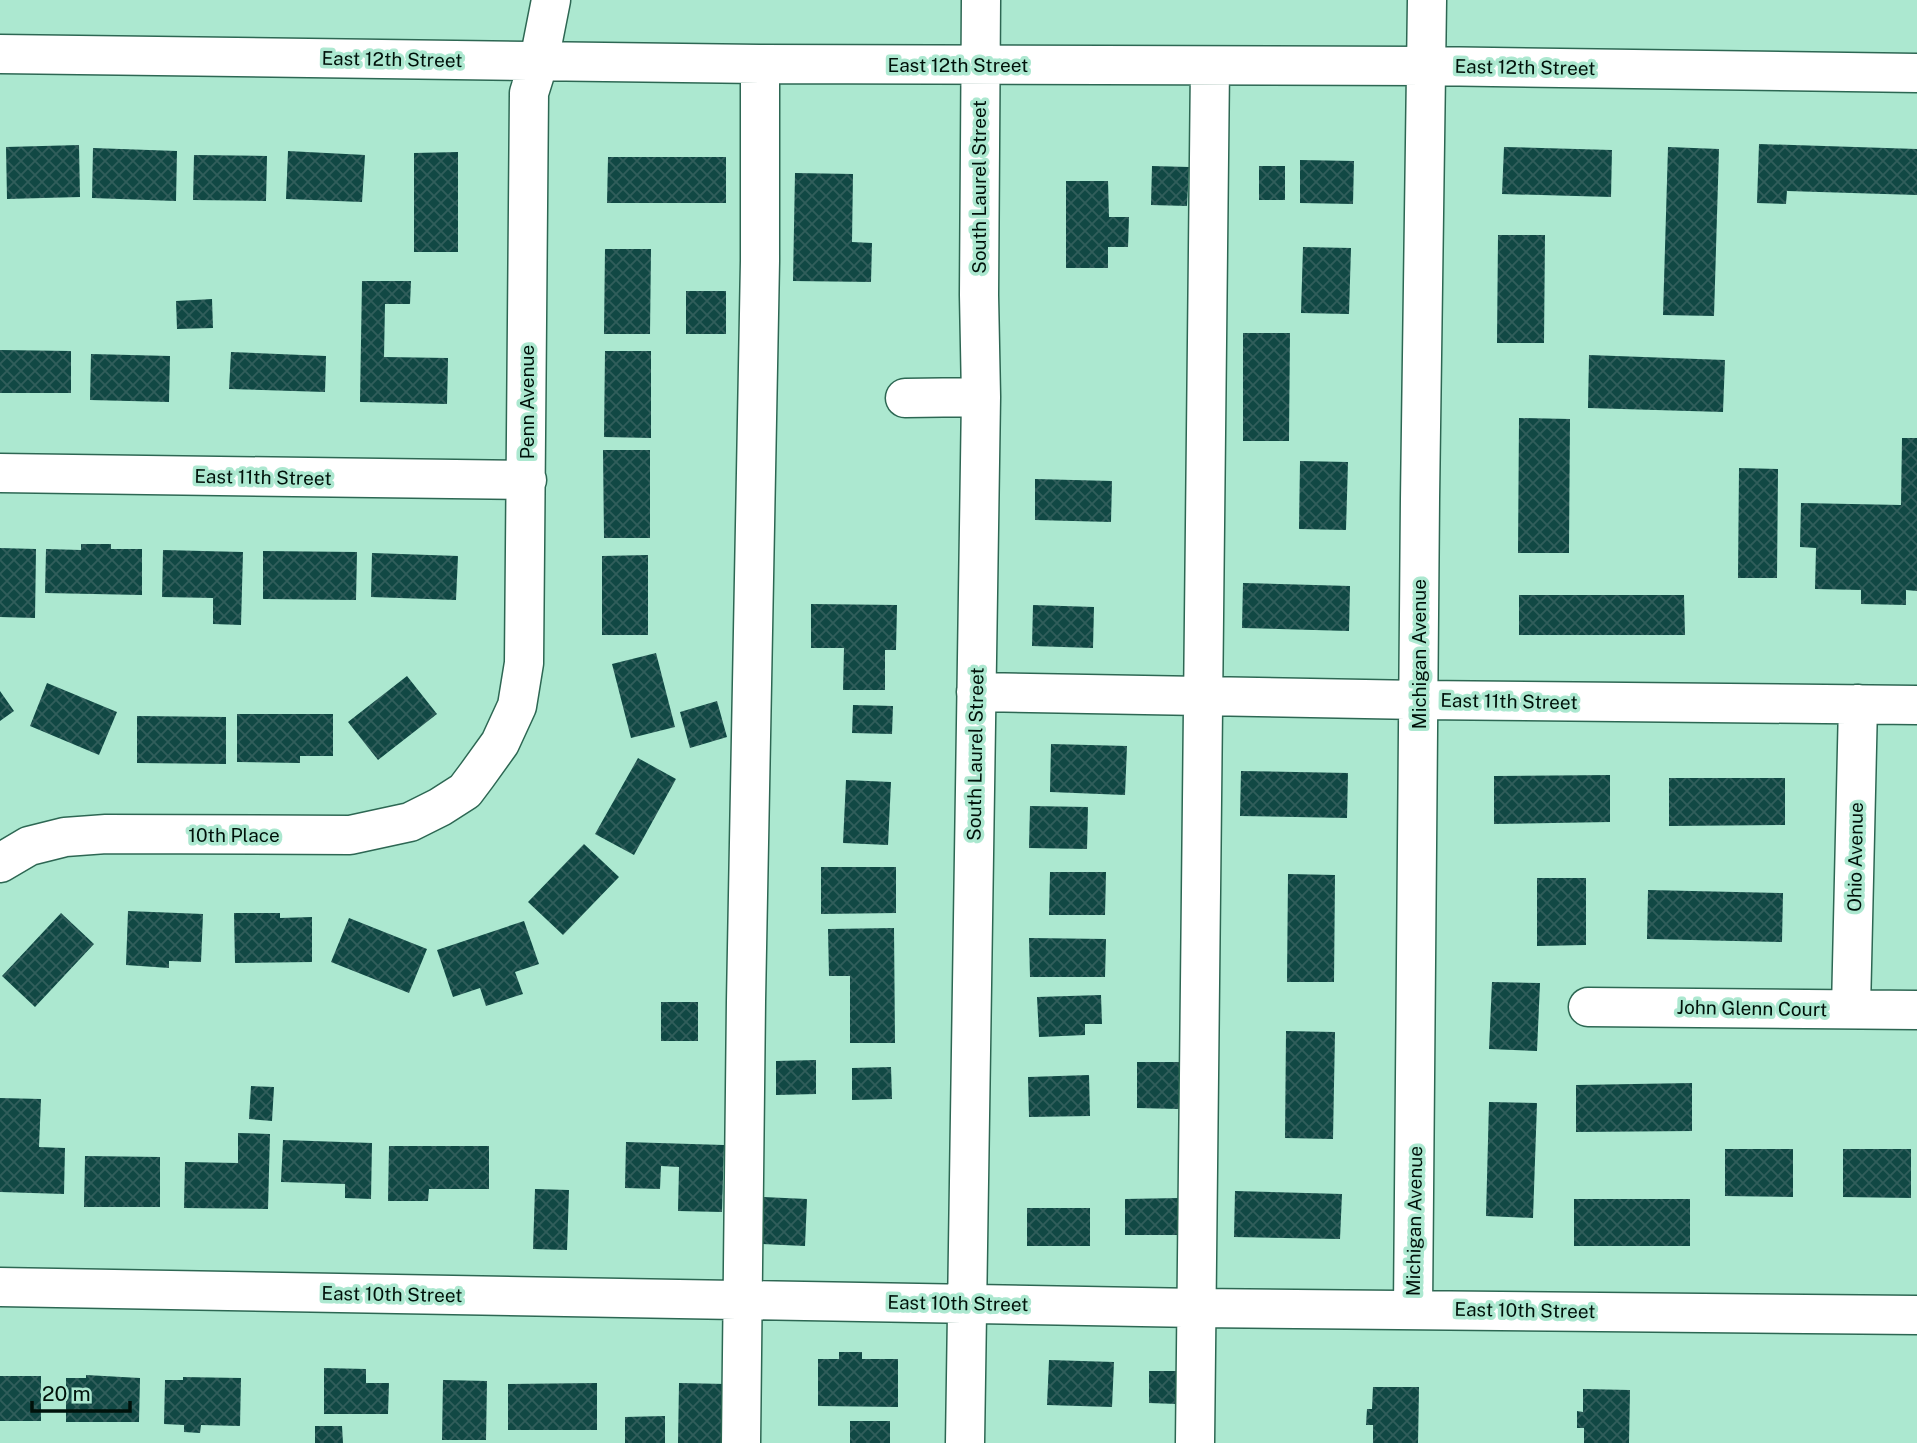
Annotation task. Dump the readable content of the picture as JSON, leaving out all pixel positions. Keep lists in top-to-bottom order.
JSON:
{
  "streets": {
    "street": [
      "East 12th Street",
      "South Laurel Street",
      "Penn Avenue",
      "East 11th Street",
      "Michigan Avenue",
      "10th Place",
      "Ohio Avenue",
      "John Glenn Court",
      "East 10th Street"
    ]
  },
  "crossings": [
    ["East 12th Street", "South Laurel Street"],
    ["East 12th Street", "Penn Avenue"],
    ["East 12th Street", "Michigan Avenue"],
    ["South Laurel Street", "East 11th Street"],
    ["South Laurel Street", "East 10th Street"],
    ["Penn Avenue", "East 11th Street"],
    ["Penn Avenue", "10th Place"],
    ["East 11th Street", "Michigan Avenue"],
    ["East 11th Street", "Ohio Avenue"],
    ["Michigan Avenue", "East 10th Street"],
    ["Ohio Avenue", "John Glenn Court"]
  ],
  "scale_bar": "20 m"
}
